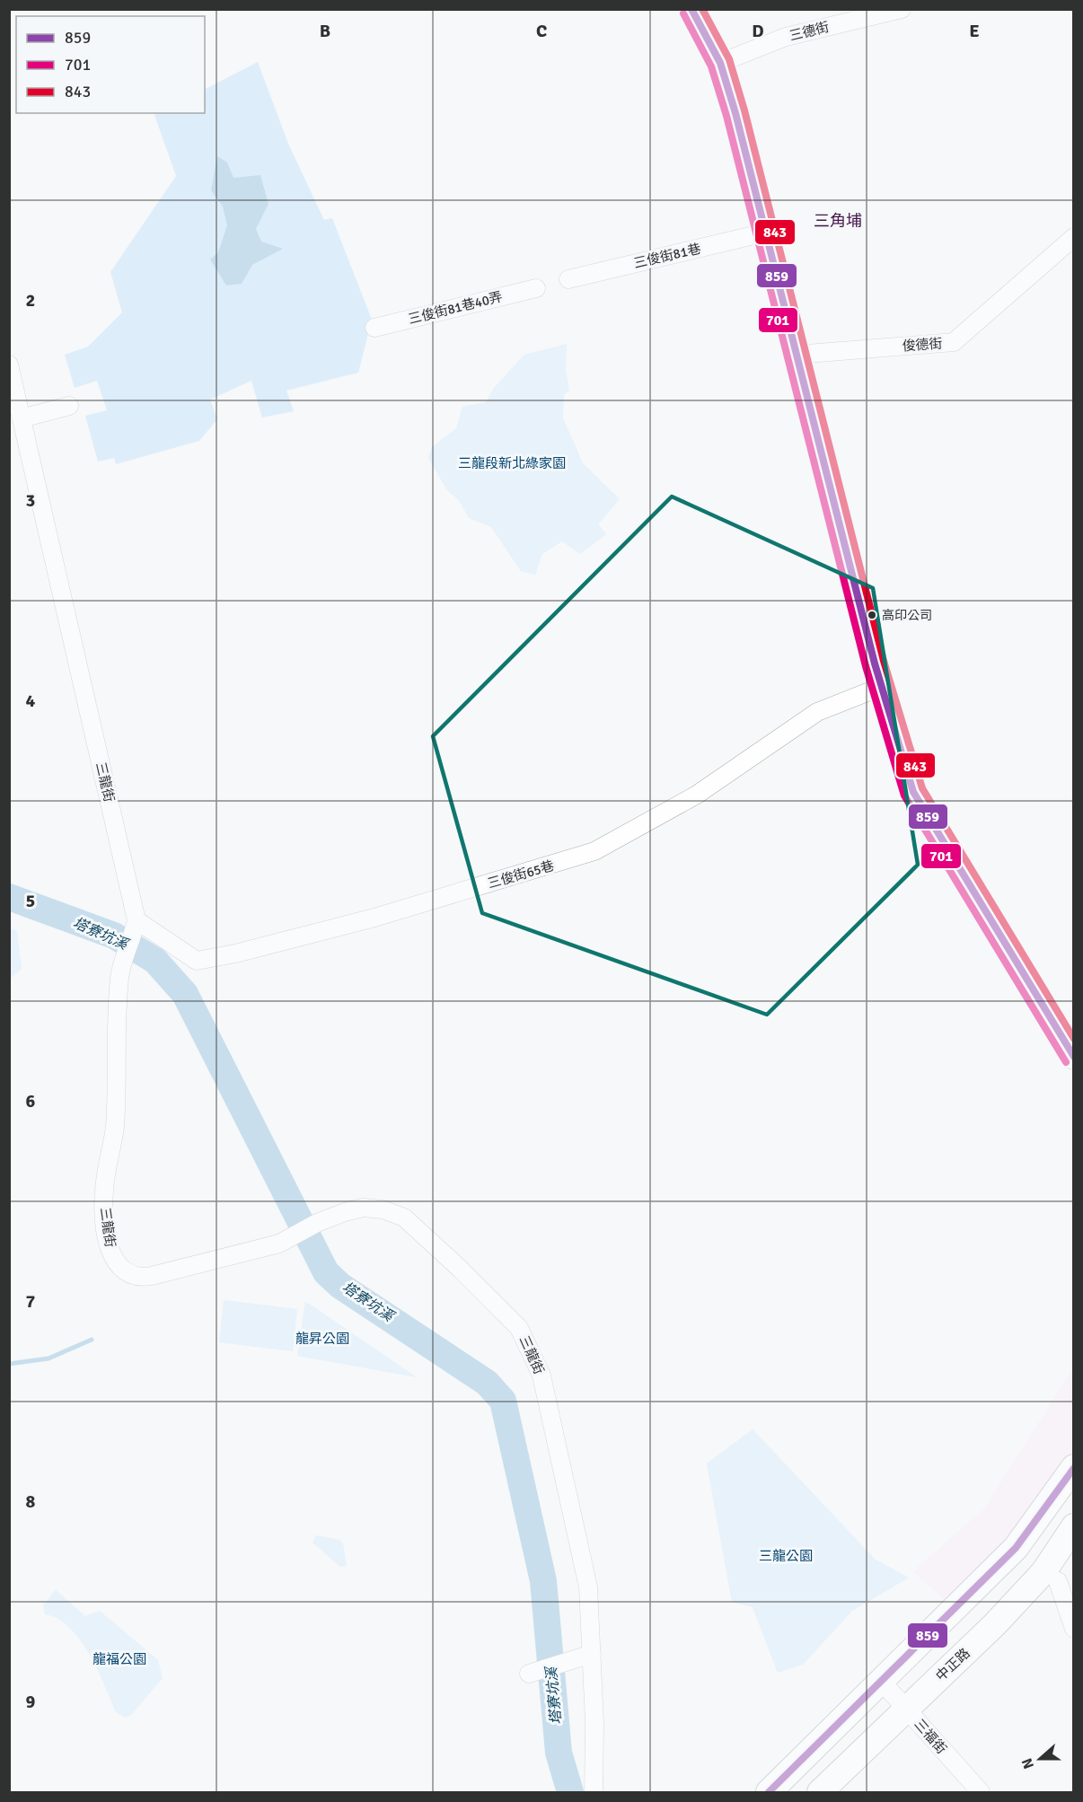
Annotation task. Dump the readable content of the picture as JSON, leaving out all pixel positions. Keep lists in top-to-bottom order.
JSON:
{
  "streets": {
    "main road": ["中正路"],
    "street": [
      "三德街",
      "三俊街81巷",
      "三俊街81巷40弄",
      "俊德街",
      "三龍街",
      "三俊街65巷",
      "三福街"
    ]
  },
  "crossings": [
    ["三龍街", "三俊街65巷"],
    ["中正路", "三福街"]
  ],
  "districts": ["三角埔"],
  "water": ["塔寮坑溪"],
  "parks": [
    "三龍段新北綠家園",
    "龍昇公園",
    "三龍公園",
    "龍福公園"
  ],
  "places": ["高印公司"],
  "lines": ["transit line 859", "transit line 843", "transit line 701"],
  "legend": ["859", "701", "843"],
  "north": "left",
  "grid": {
    "columns": [
      "B",
      "C",
      "D",
      "E"
    ],
    "rows": [
      "2",
      "3",
      "4",
      "5",
      "6",
      "7",
      "8",
      "9"
    ]
  }
}
